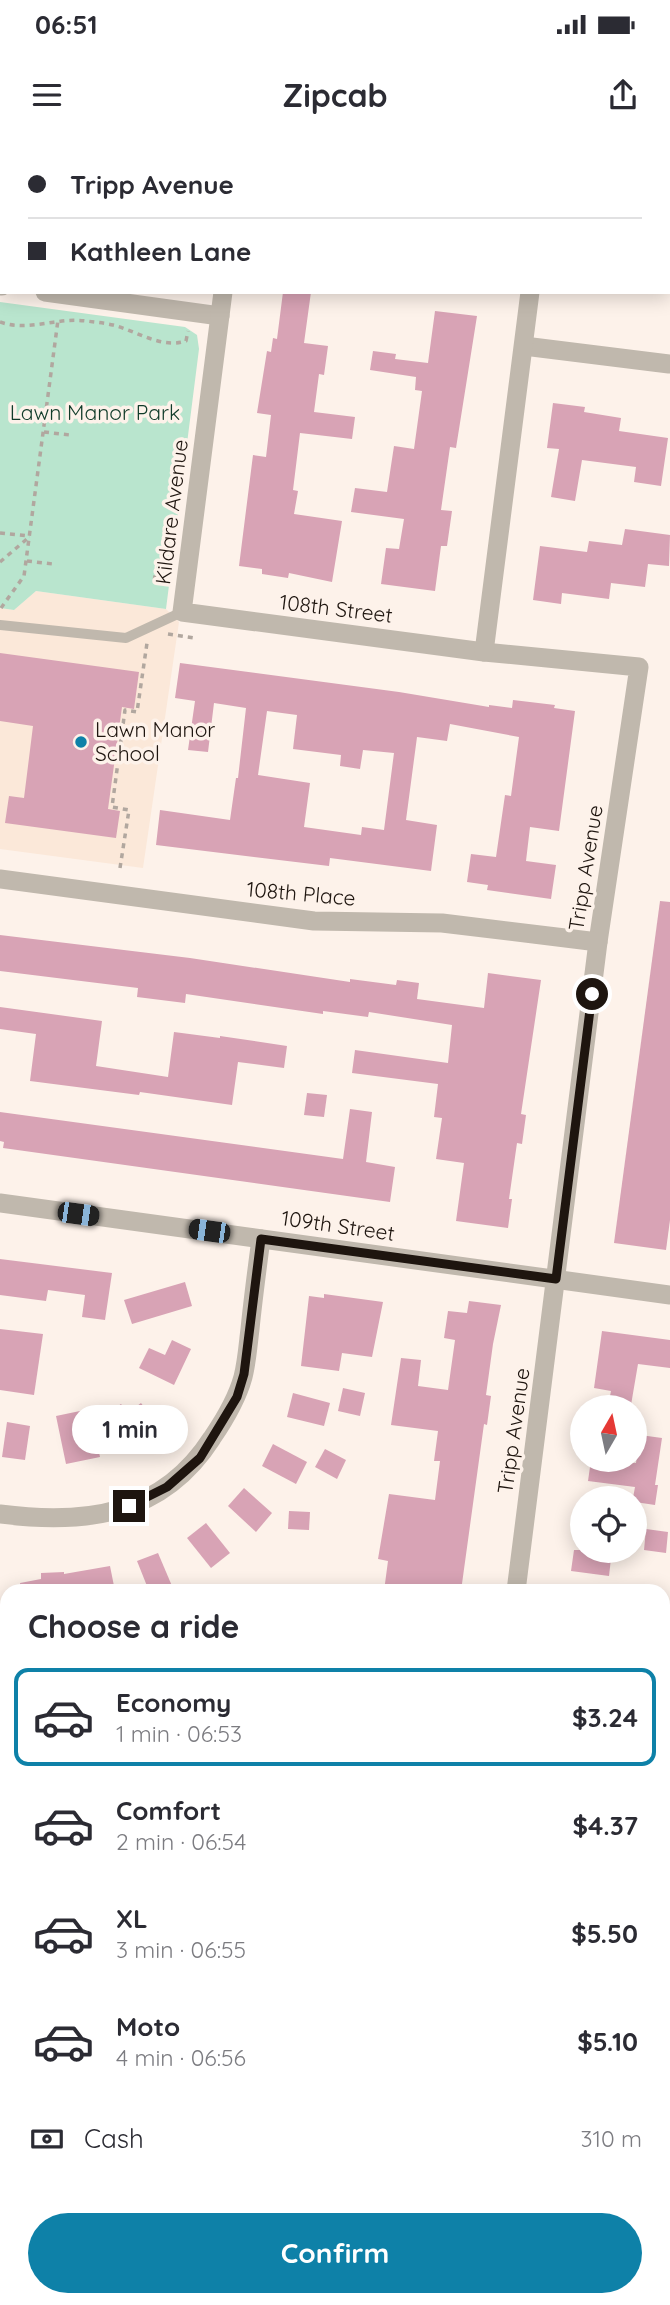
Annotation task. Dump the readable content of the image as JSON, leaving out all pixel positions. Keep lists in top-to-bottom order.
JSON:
{
  "streets": {
    "street": [
      "Kildare Avenue",
      "108th Street",
      "Tripp Avenue",
      "108th Place",
      "109th Street"
    ]
  },
  "crossings": [
    ["Kildare Avenue", "108th Street"],
    ["108th Street", "Tripp Avenue"],
    ["Tripp Avenue", "108th Place"],
    ["Tripp Avenue", "109th Street"]
  ],
  "parks": ["Lawn Manor Park"],
  "places": ["Lawn Manor School"],
  "north": "top",
  "page": {
    "status": "06:51",
    "header": "Zipcab",
    "banner": ["Tripp Avenue", "Kathleen Lane"],
    "bubble": "1 min",
    "heading": "Choose a ride",
    "list": [
      {
        "name": "Economy",
        "note": "1 min · 06:53",
        "value": "$3.24"
      },
      {
        "name": "Comfort",
        "note": "2 min · 06:54",
        "value": "$4.37"
      },
      {
        "name": "XL",
        "note": "3 min · 06:55",
        "value": "$5.50"
      },
      {
        "name": "Moto",
        "note": "4 min · 06:56",
        "value": "$5.10"
      }
    ],
    "pay": ["Cash", "310 m"],
    "buttons": "Confirm"
  }
}
